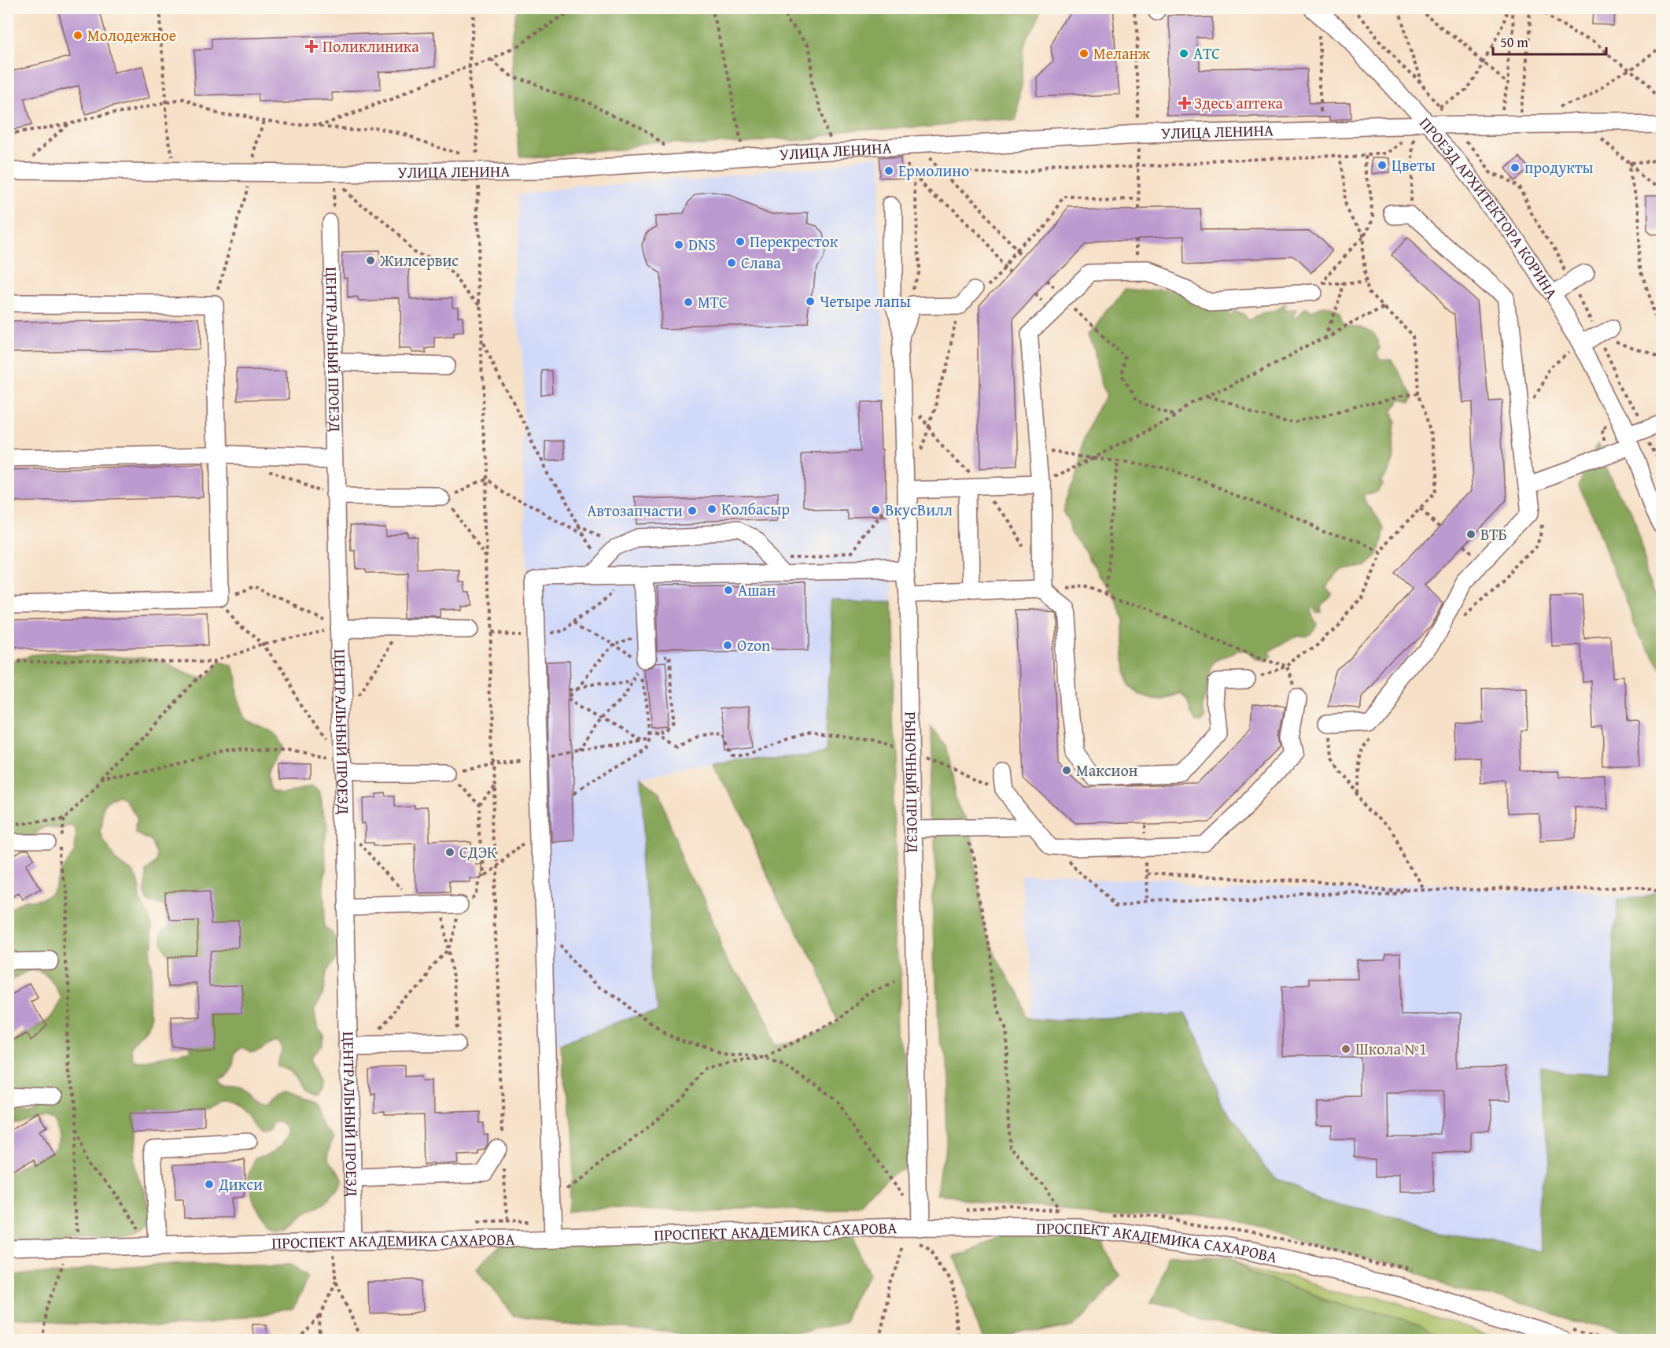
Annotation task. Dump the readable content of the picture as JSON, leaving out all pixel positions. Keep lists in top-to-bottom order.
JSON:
{
  "streets": {
    "street": [
      "УЛИЦА ЛЕНИНА",
      "ПРОЕЗД АРХИТЕКТОРА КОРИНА",
      "ЦЕНТРАЛЬНЫЙ ПРОЕЗД",
      "РЫНОЧНЫЙ ПРОЕЗД",
      "ПРОСПЕКТ АКАДЕМИКА САХАРОВА"
    ]
  },
  "crossings": [
    ["УЛИЦА ЛЕНИНА", "ПРОЕЗД АРХИТЕКТОРА КОРИНА"],
    ["ЦЕНТРАЛЬНЫЙ ПРОЕЗД", "ПРОСПЕКТ АКАДЕМИКА САХАРОВА"],
    ["РЫНОЧНЫЙ ПРОЕЗД", "ПРОСПЕКТ АКАДЕМИКА САХАРОВА"]
  ],
  "places": {
    "other": [
      "Молодежное",
      "Меланж",
      "АТС",
      "Цветы",
      "продукты",
      "Ермолино",
      "Перекресток",
      "DNS",
      "Жилсервис",
      "Слава",
      "Четыре лапы",
      "МТС",
      "Колбасыр",
      "ВкусВилл",
      "Автозапчасти",
      "ВТБ",
      "Ашан",
      "Ozon",
      "Максион",
      "СДЭК",
      "Школа №1",
      "Дикси"
    ],
    "health": ["Поликлиника", "Здесь аптека"]
  },
  "scale_bar": "50 m"
}
